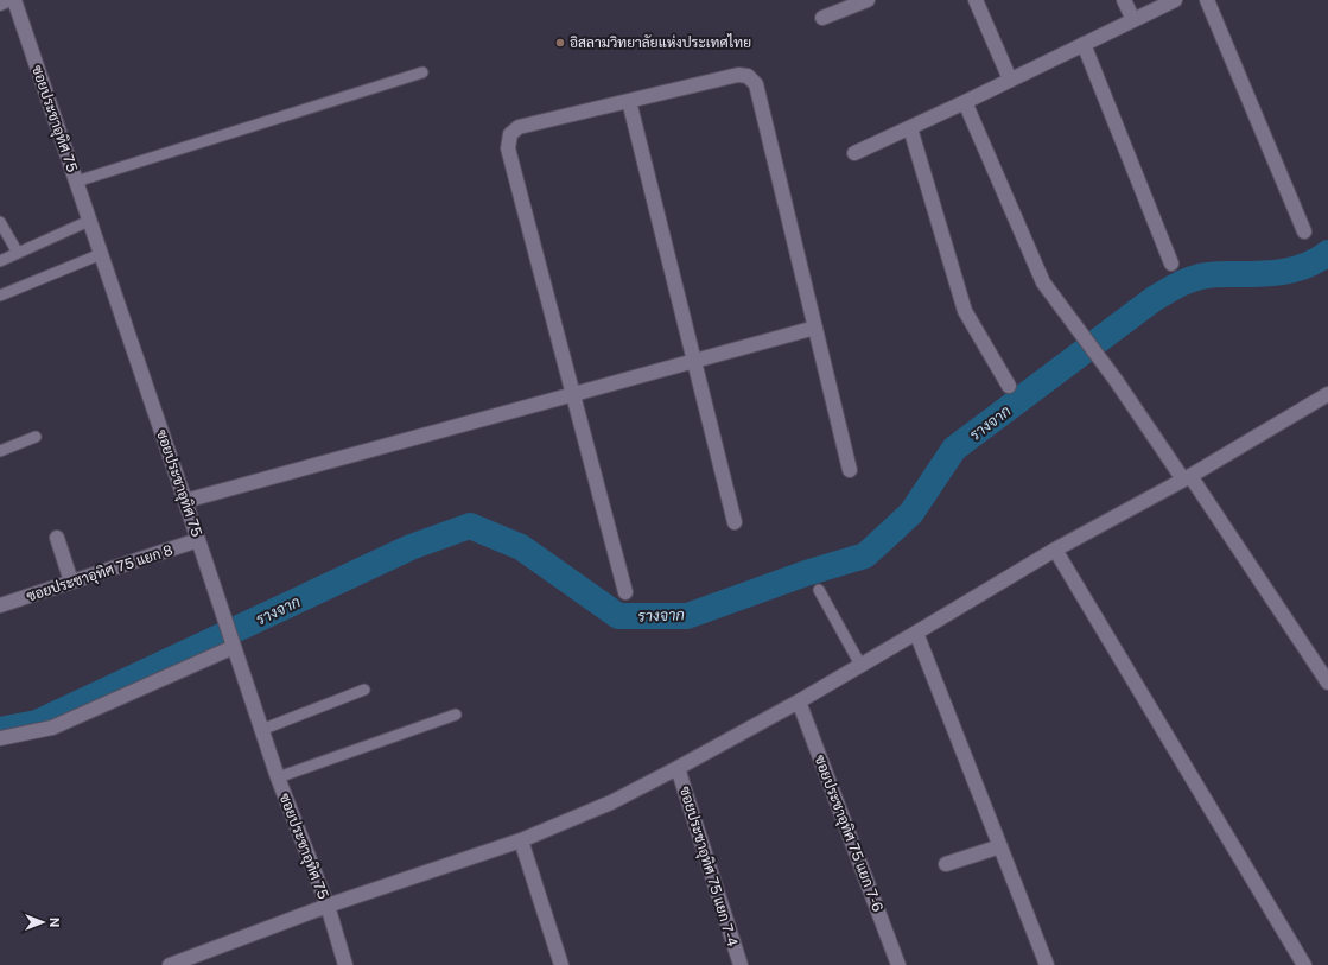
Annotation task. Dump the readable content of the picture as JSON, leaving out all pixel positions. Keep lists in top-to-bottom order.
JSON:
{
  "streets": {
    "street": [
      "ซอยประชาอุทิศ 75",
      "ซอยประชาอุทิศ 75 แยก 8",
      "ซอยประชาอุทิศ 75 แยก 7-6",
      "ซอยประชาอุทิศ 75 แยก 7-4"
    ]
  },
  "crossings": [
    ["ซอยประชาอุทิศ 75", "ซอยประชาอุทิศ 75 แยก 8"]
  ],
  "water": ["รางจาก"],
  "places": ["อิสลามวิทยาลัยแห่งประเทศไทย"],
  "north": "right"
}
